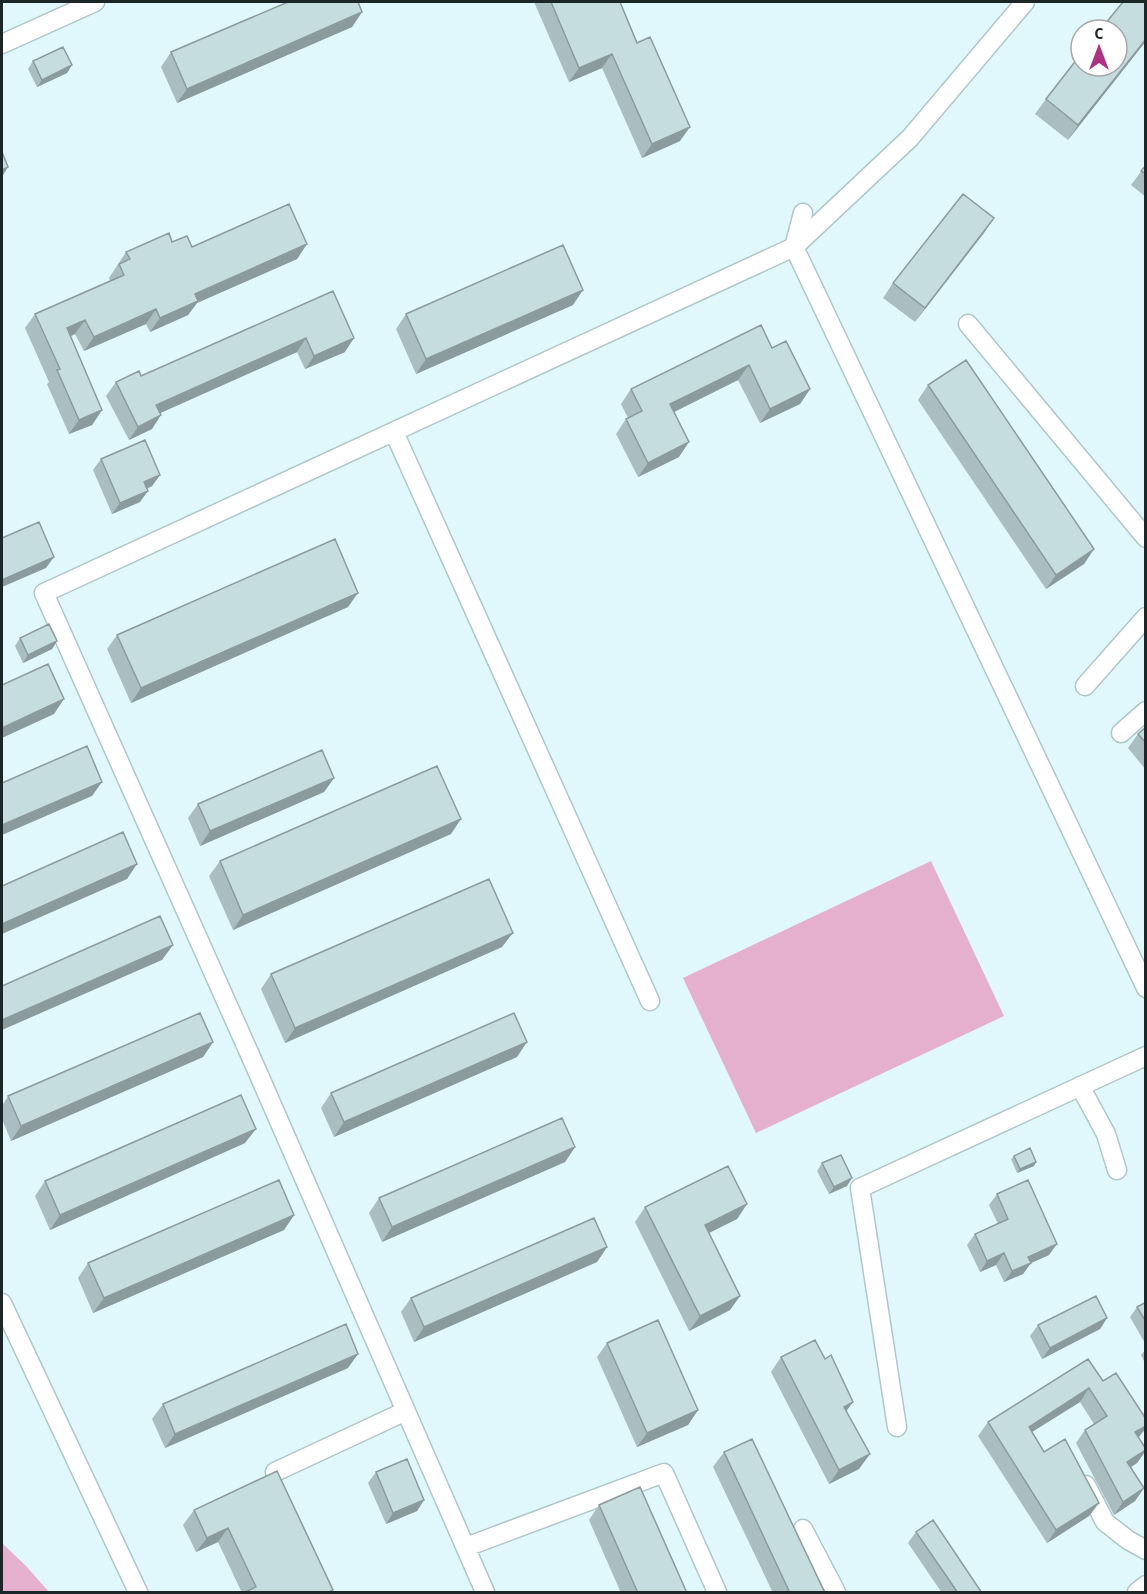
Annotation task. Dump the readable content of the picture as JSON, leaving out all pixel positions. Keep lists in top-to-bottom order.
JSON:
{
  "north": "top"
}
